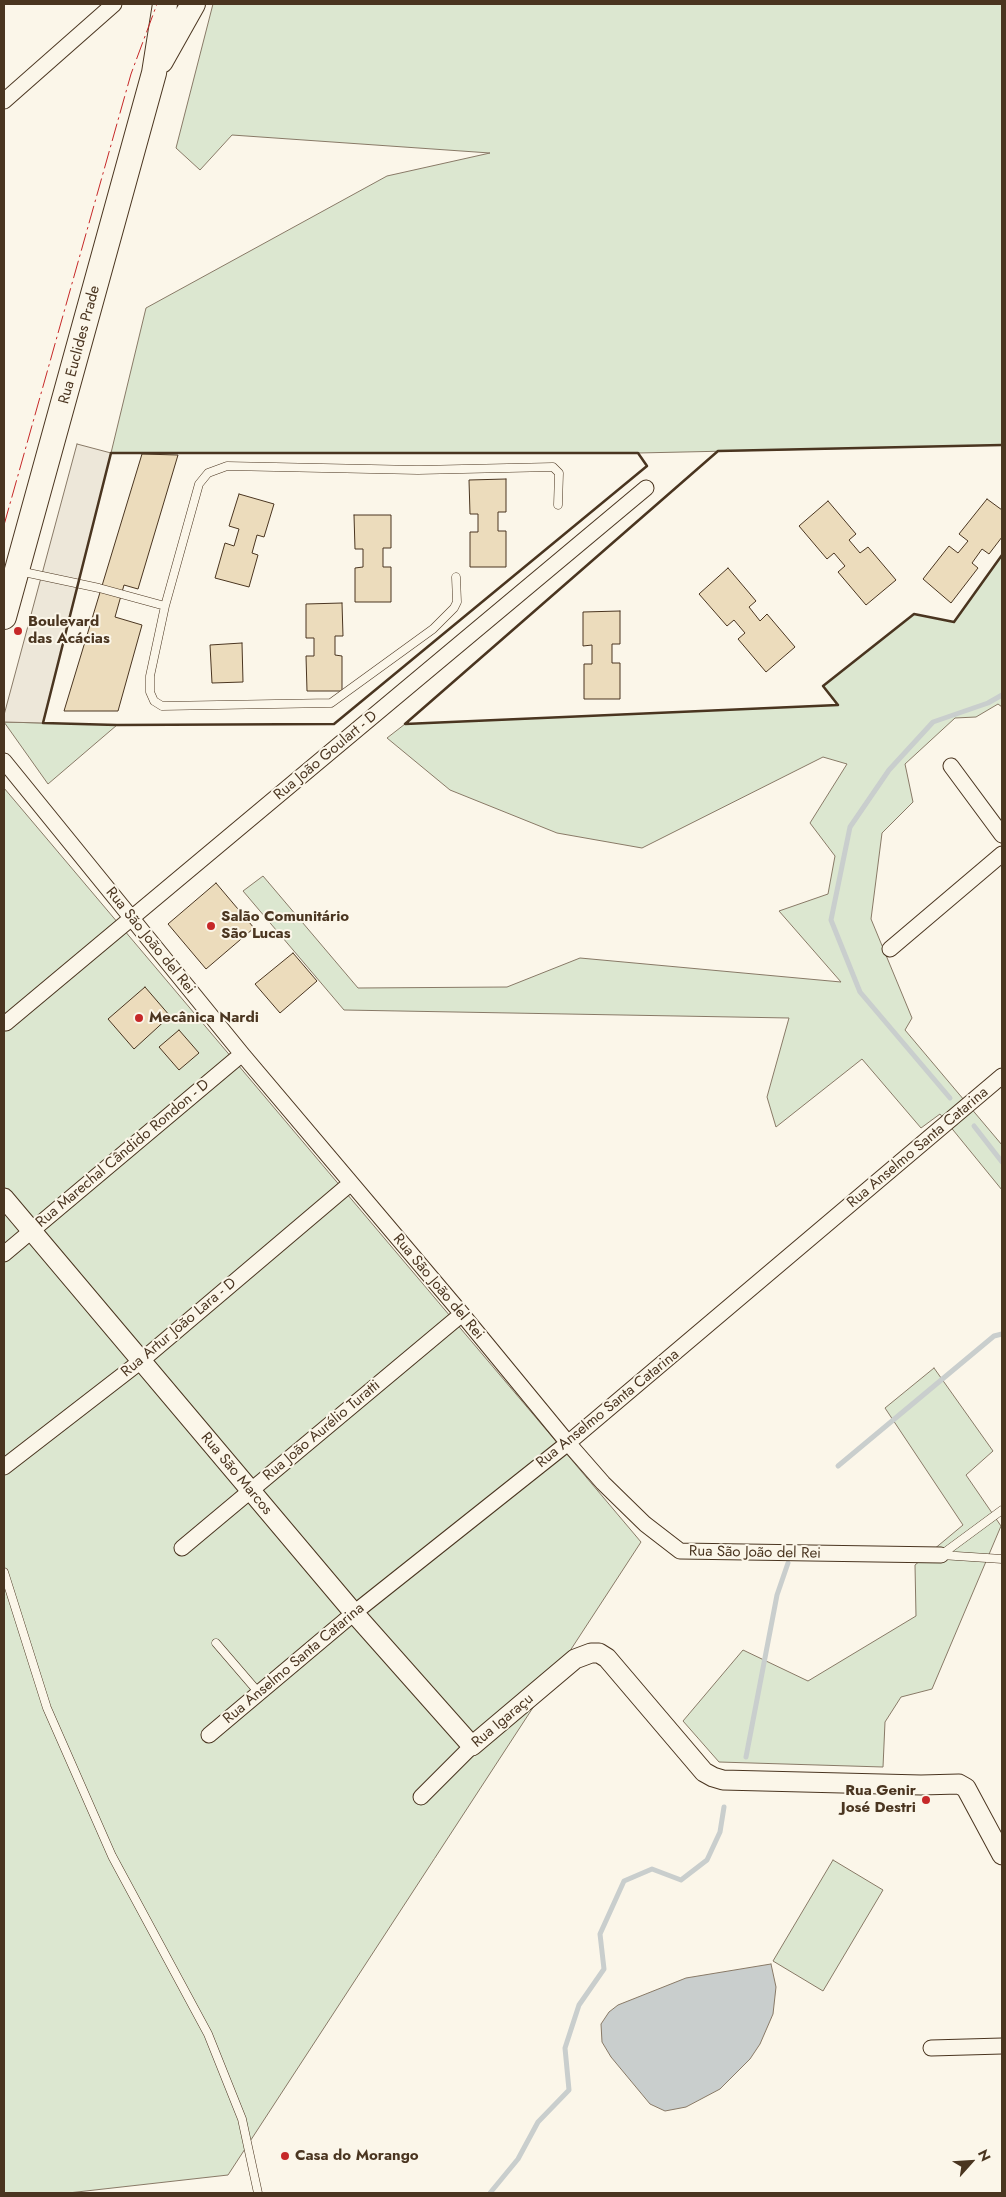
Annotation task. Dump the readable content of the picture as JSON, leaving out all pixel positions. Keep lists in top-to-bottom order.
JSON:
{
  "streets": {
    "main road": ["Rua Euclides Prade"],
    "street": [
      "Rua João Goulart - D",
      "Rua São João del Rei",
      "Rua Anselmo Santa Catarina",
      "Rua Marechal Cândido Rondon - D",
      "Rua Artur João Lara - D",
      "Rua João Aurélio Turatti",
      "Rua São Marcos",
      "Rua Igaraçu"
    ]
  },
  "crossings": [
    ["Rua João Goulart - D", "Rua São João del Rei"],
    ["Rua São João del Rei", "Rua Anselmo Santa Catarina"],
    ["Rua São João del Rei", "Rua Marechal Cândido Rondon - D"],
    ["Rua São João del Rei", "Rua Artur João Lara - D"],
    ["Rua São João del Rei", "Rua João Aurélio Turatti"],
    ["Rua Anselmo Santa Catarina", "Rua São Marcos"],
    ["Rua Marechal Cândido Rondon - D", "Rua São Marcos"],
    ["Rua Artur João Lara - D", "Rua São Marcos"],
    ["Rua João Aurélio Turatti", "Rua São Marcos"],
    ["Rua São Marcos", "Rua Igaraçu"]
  ],
  "places": [
    "Boulevard das Acácias",
    "Salão Comunitário São Lucas",
    "Mecânica Nardi",
    "Rua Genir José Destri",
    "Casa do Morango"
  ],
  "north": "top right"
}
